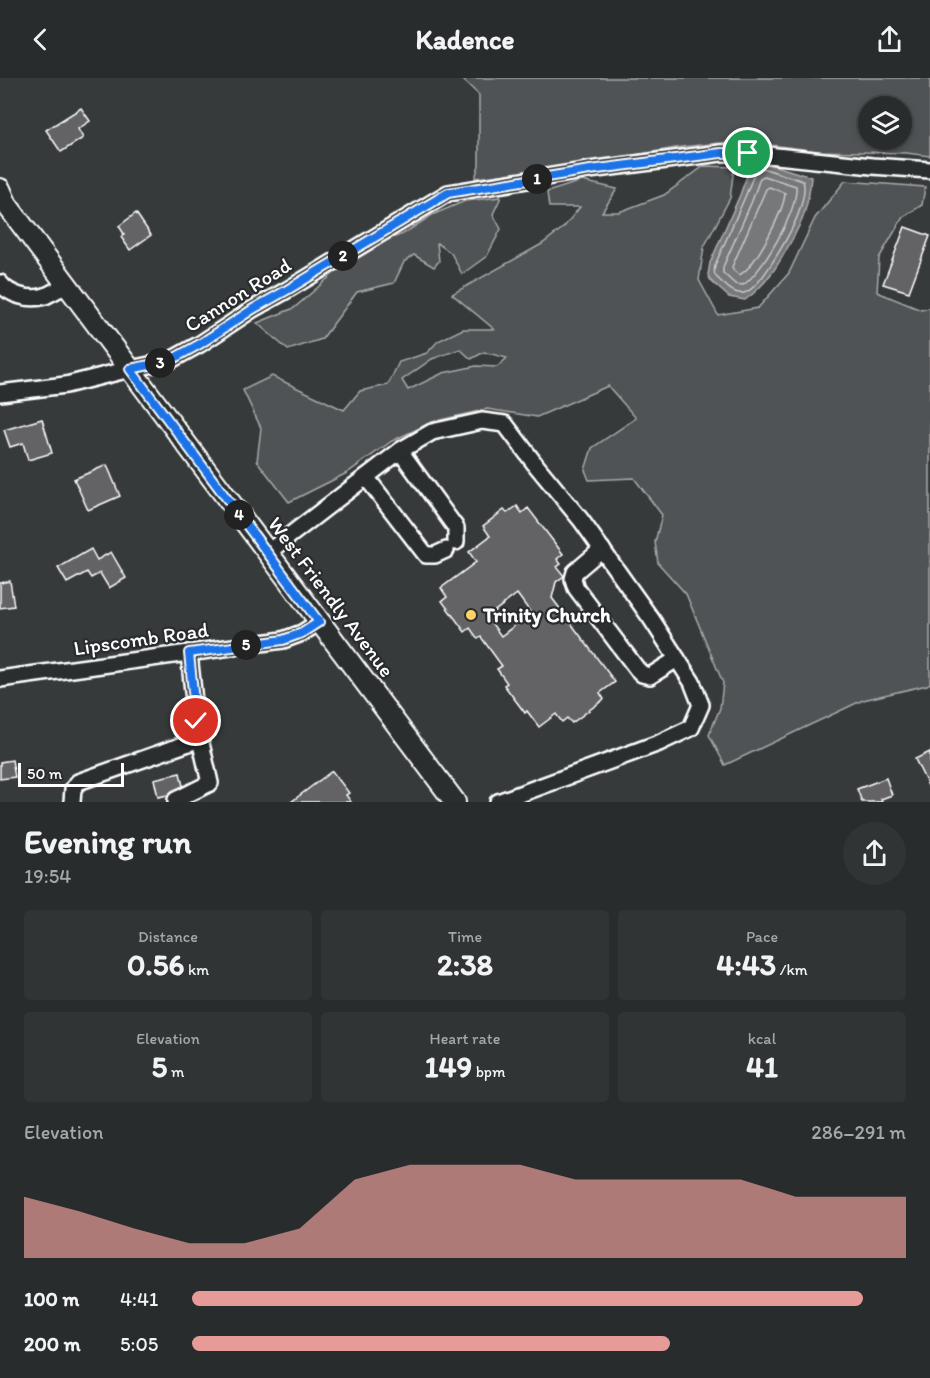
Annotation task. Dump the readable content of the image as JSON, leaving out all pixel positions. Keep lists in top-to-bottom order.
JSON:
{
  "streets": {
    "main road": ["West Friendly Avenue"],
    "street": ["Cannon Road", "Lipscomb Road"]
  },
  "crossings": [
    ["Cannon Road", "West Friendly Avenue"],
    ["West Friendly Avenue", "Lipscomb Road"]
  ],
  "places": ["Trinity Church"],
  "scale_bar": "50 m",
  "page": {
    "header": "Kadence",
    "pins": [
      "1",
      "2",
      "3",
      "4",
      "5"
    ],
    "scale": "50 m",
    "heading": ["Evening run", "19:54"],
    "stats": [
      ["Distance", "0.56 km"],
      ["Time", "2:38"],
      ["Pace", "4:43 /km"],
      ["Elevation", "5 m"],
      ["Heart rate", "149 bpm"],
      ["kcal", "41"]
    ],
    "chart": ["Elevation", "286–291 m"],
    "list": [
      {
        "name": "100 m",
        "note": "4:41"
      },
      {
        "name": "200 m",
        "note": "5:05"
      }
    ]
  }
}
